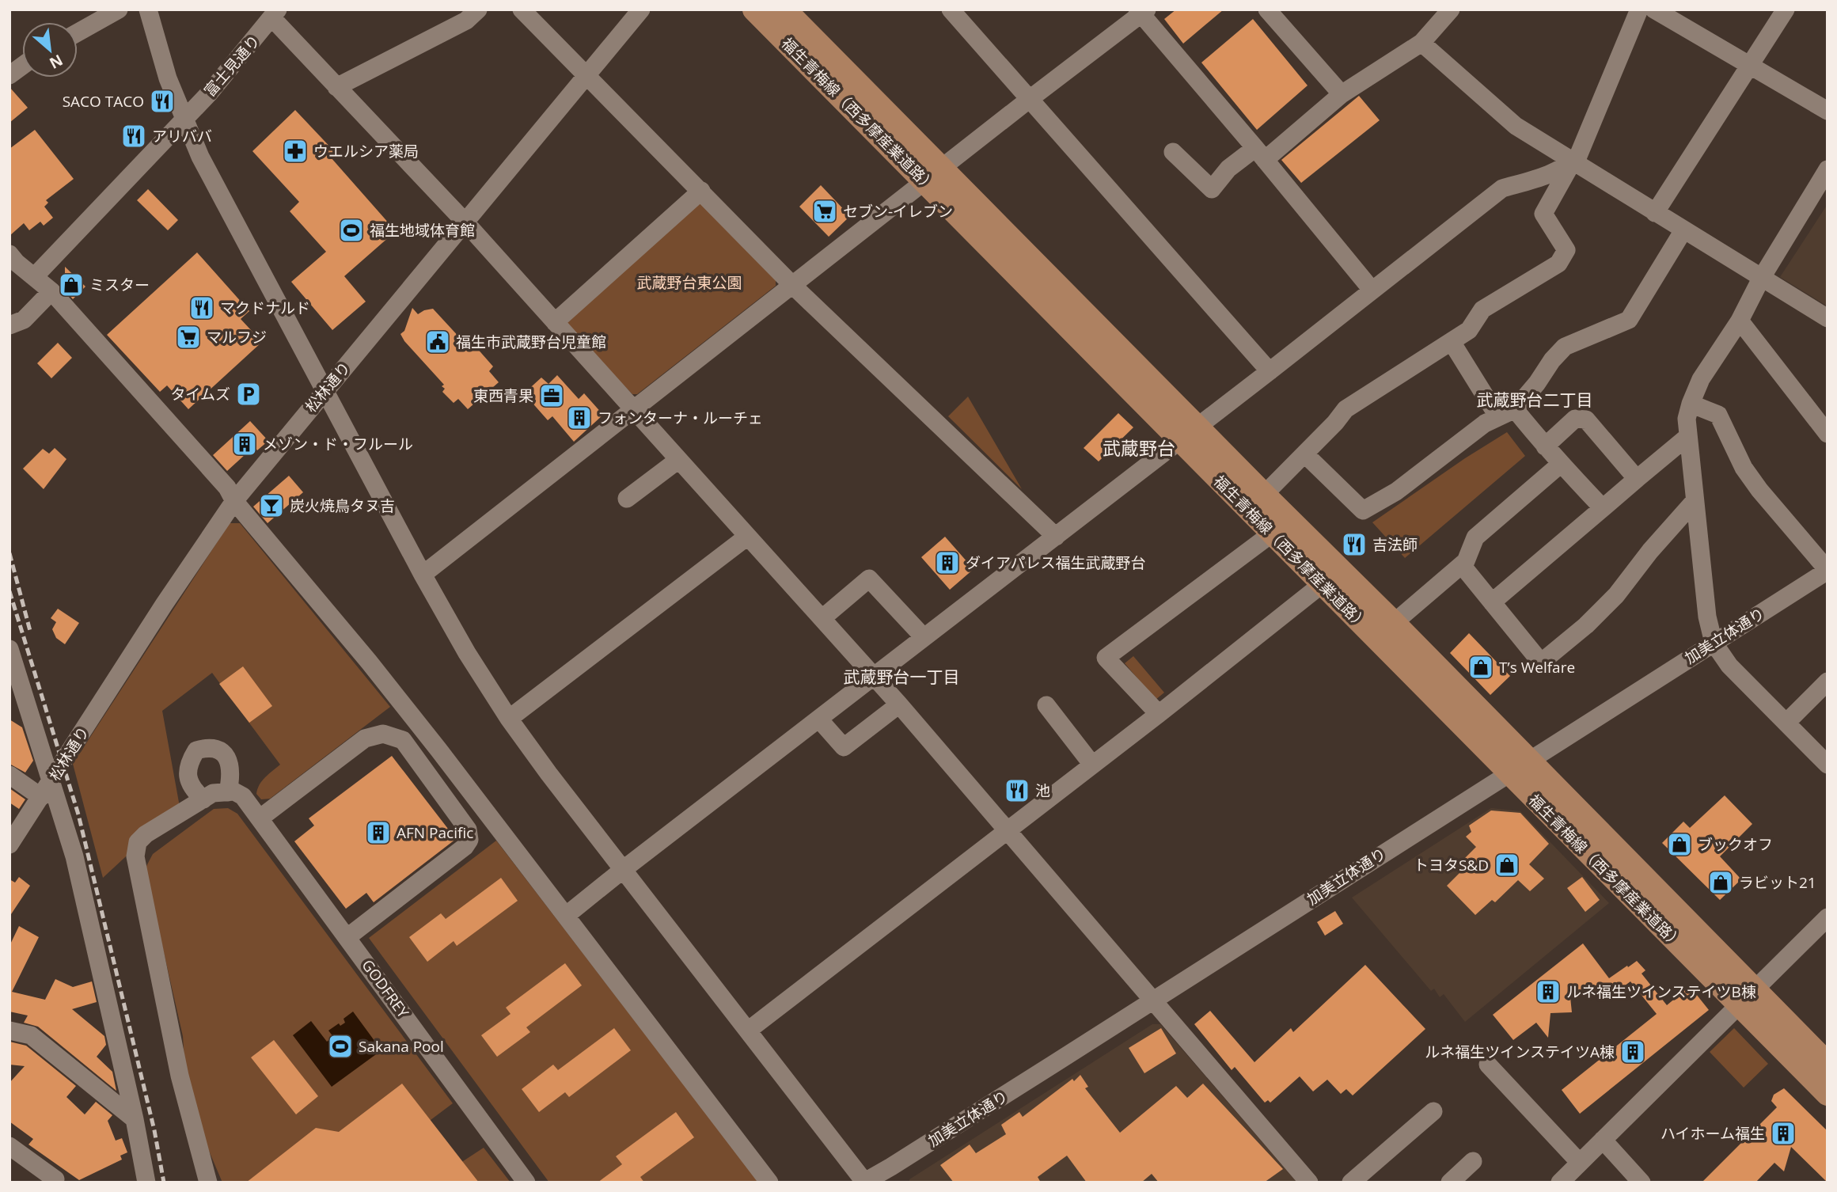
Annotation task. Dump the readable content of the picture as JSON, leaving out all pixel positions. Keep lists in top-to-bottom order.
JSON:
{
  "streets": {
    "main road": ["福生青梅線（西多摩産業道路）"],
    "street": [
      "富士見通り",
      "松林通り",
      "加美立体通り",
      "GODFREY"
    ]
  },
  "crossings": [
    ["福生青梅線（西多摩産業道路）", "加美立体通り"]
  ],
  "districts": ["武蔵野台二丁目", "武蔵野台", "武蔵野台一丁目"],
  "parks": ["武蔵野台東公園"],
  "places": {
    "restaurant": [
      "SACO TACO",
      "アリババ",
      "マクドナルド",
      "吉法師",
      "池"
    ],
    "pharmacy": ["ウエルシア薬局"],
    "supermarket": ["セブン-イレブン", "マルフジ"],
    "sports": ["福生地域体育館", "Sakana Pool"],
    "shop": [
      "ミスター",
      "T’s Welfare",
      "ブックオフ",
      "トヨタS&D",
      "ラビット21"
    ],
    "public building": ["福生市武蔵野台児童館"],
    "parking": ["タイムズ"],
    "office": ["東西青果"],
    "building": [
      "フォンターナ・ルーチェ",
      "メゾン・ド・フルール",
      "ダイアパレス福生武蔵野台",
      "AFN Pacific",
      "ルネ福生ツインステイツB棟",
      "ルネ福生ツインステイツA棟",
      "ハイホーム福生"
    ],
    "bar": ["炭火焼鳥タヌ吉"]
  },
  "north": "bottom right"
}
